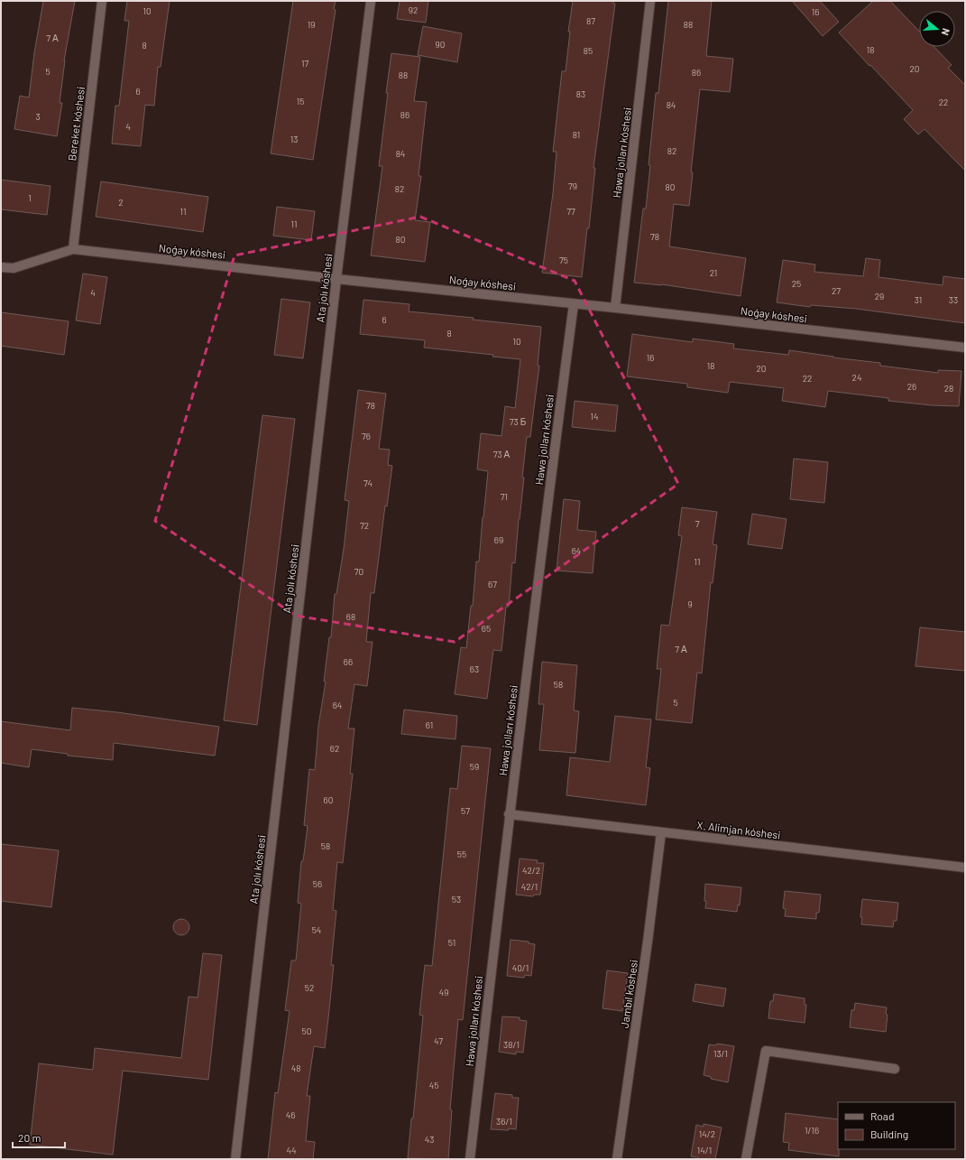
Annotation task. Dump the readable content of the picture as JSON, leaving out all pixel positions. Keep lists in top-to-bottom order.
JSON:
{
  "streets": {
    "street": [
      "Bereket kóshesi",
      "Hawa jolları kóshesi",
      "Noǵay kóshesi",
      "Ata jolı kóshesi",
      "X. Alimjan kóshesi",
      "Jambıl kóshesi"
    ]
  },
  "crossings": [
    ["Bereket kóshesi", "Noǵay kóshesi"],
    ["Hawa jolları kóshesi", "Noǵay kóshesi"],
    ["Hawa jolları kóshesi", "X. Alimjan kóshesi"],
    ["Noǵay kóshesi", "Ata jolı kóshesi"],
    ["X. Alimjan kóshesi", "Jambıl kóshesi"]
  ],
  "house_numbers": [
    "92",
    "10",
    "16",
    "87",
    "19",
    "88",
    "7 А",
    "90",
    "8",
    "18",
    "85",
    "17",
    "20",
    "5",
    "86",
    "88",
    "6",
    "83",
    "15",
    "22",
    "84",
    "86",
    "3",
    "4",
    "81",
    "13",
    "82",
    "84",
    "79",
    "80",
    "82",
    "1",
    "2",
    "11",
    "77",
    "11",
    "78",
    "80",
    "75",
    "21",
    "25",
    "27",
    "4",
    "29",
    "31",
    "33",
    "6",
    "8",
    "10",
    "16",
    "18",
    "20",
    "24",
    "22",
    "26",
    "28",
    "78",
    "14",
    "73 Б",
    "76",
    "73 А",
    "74",
    "71",
    "7",
    "72",
    "69",
    "64",
    "11",
    "70",
    "67",
    "9",
    "68",
    "65",
    "7 А",
    "66",
    "63",
    "58",
    "5",
    "64",
    "61",
    "62",
    "59",
    "60",
    "57",
    "58",
    "55",
    "42/2",
    "56",
    "42/1",
    "53",
    "54",
    "51",
    "40/1",
    "52",
    "49",
    "50",
    "47",
    "38/1",
    "13/1",
    "48",
    "45",
    "46",
    "36/1",
    "1/16",
    "14/2",
    "43",
    "44",
    "14/1"
  ],
  "legend": ["Road", "Building"],
  "scale_bar": "20 m",
  "north": "right"
}
